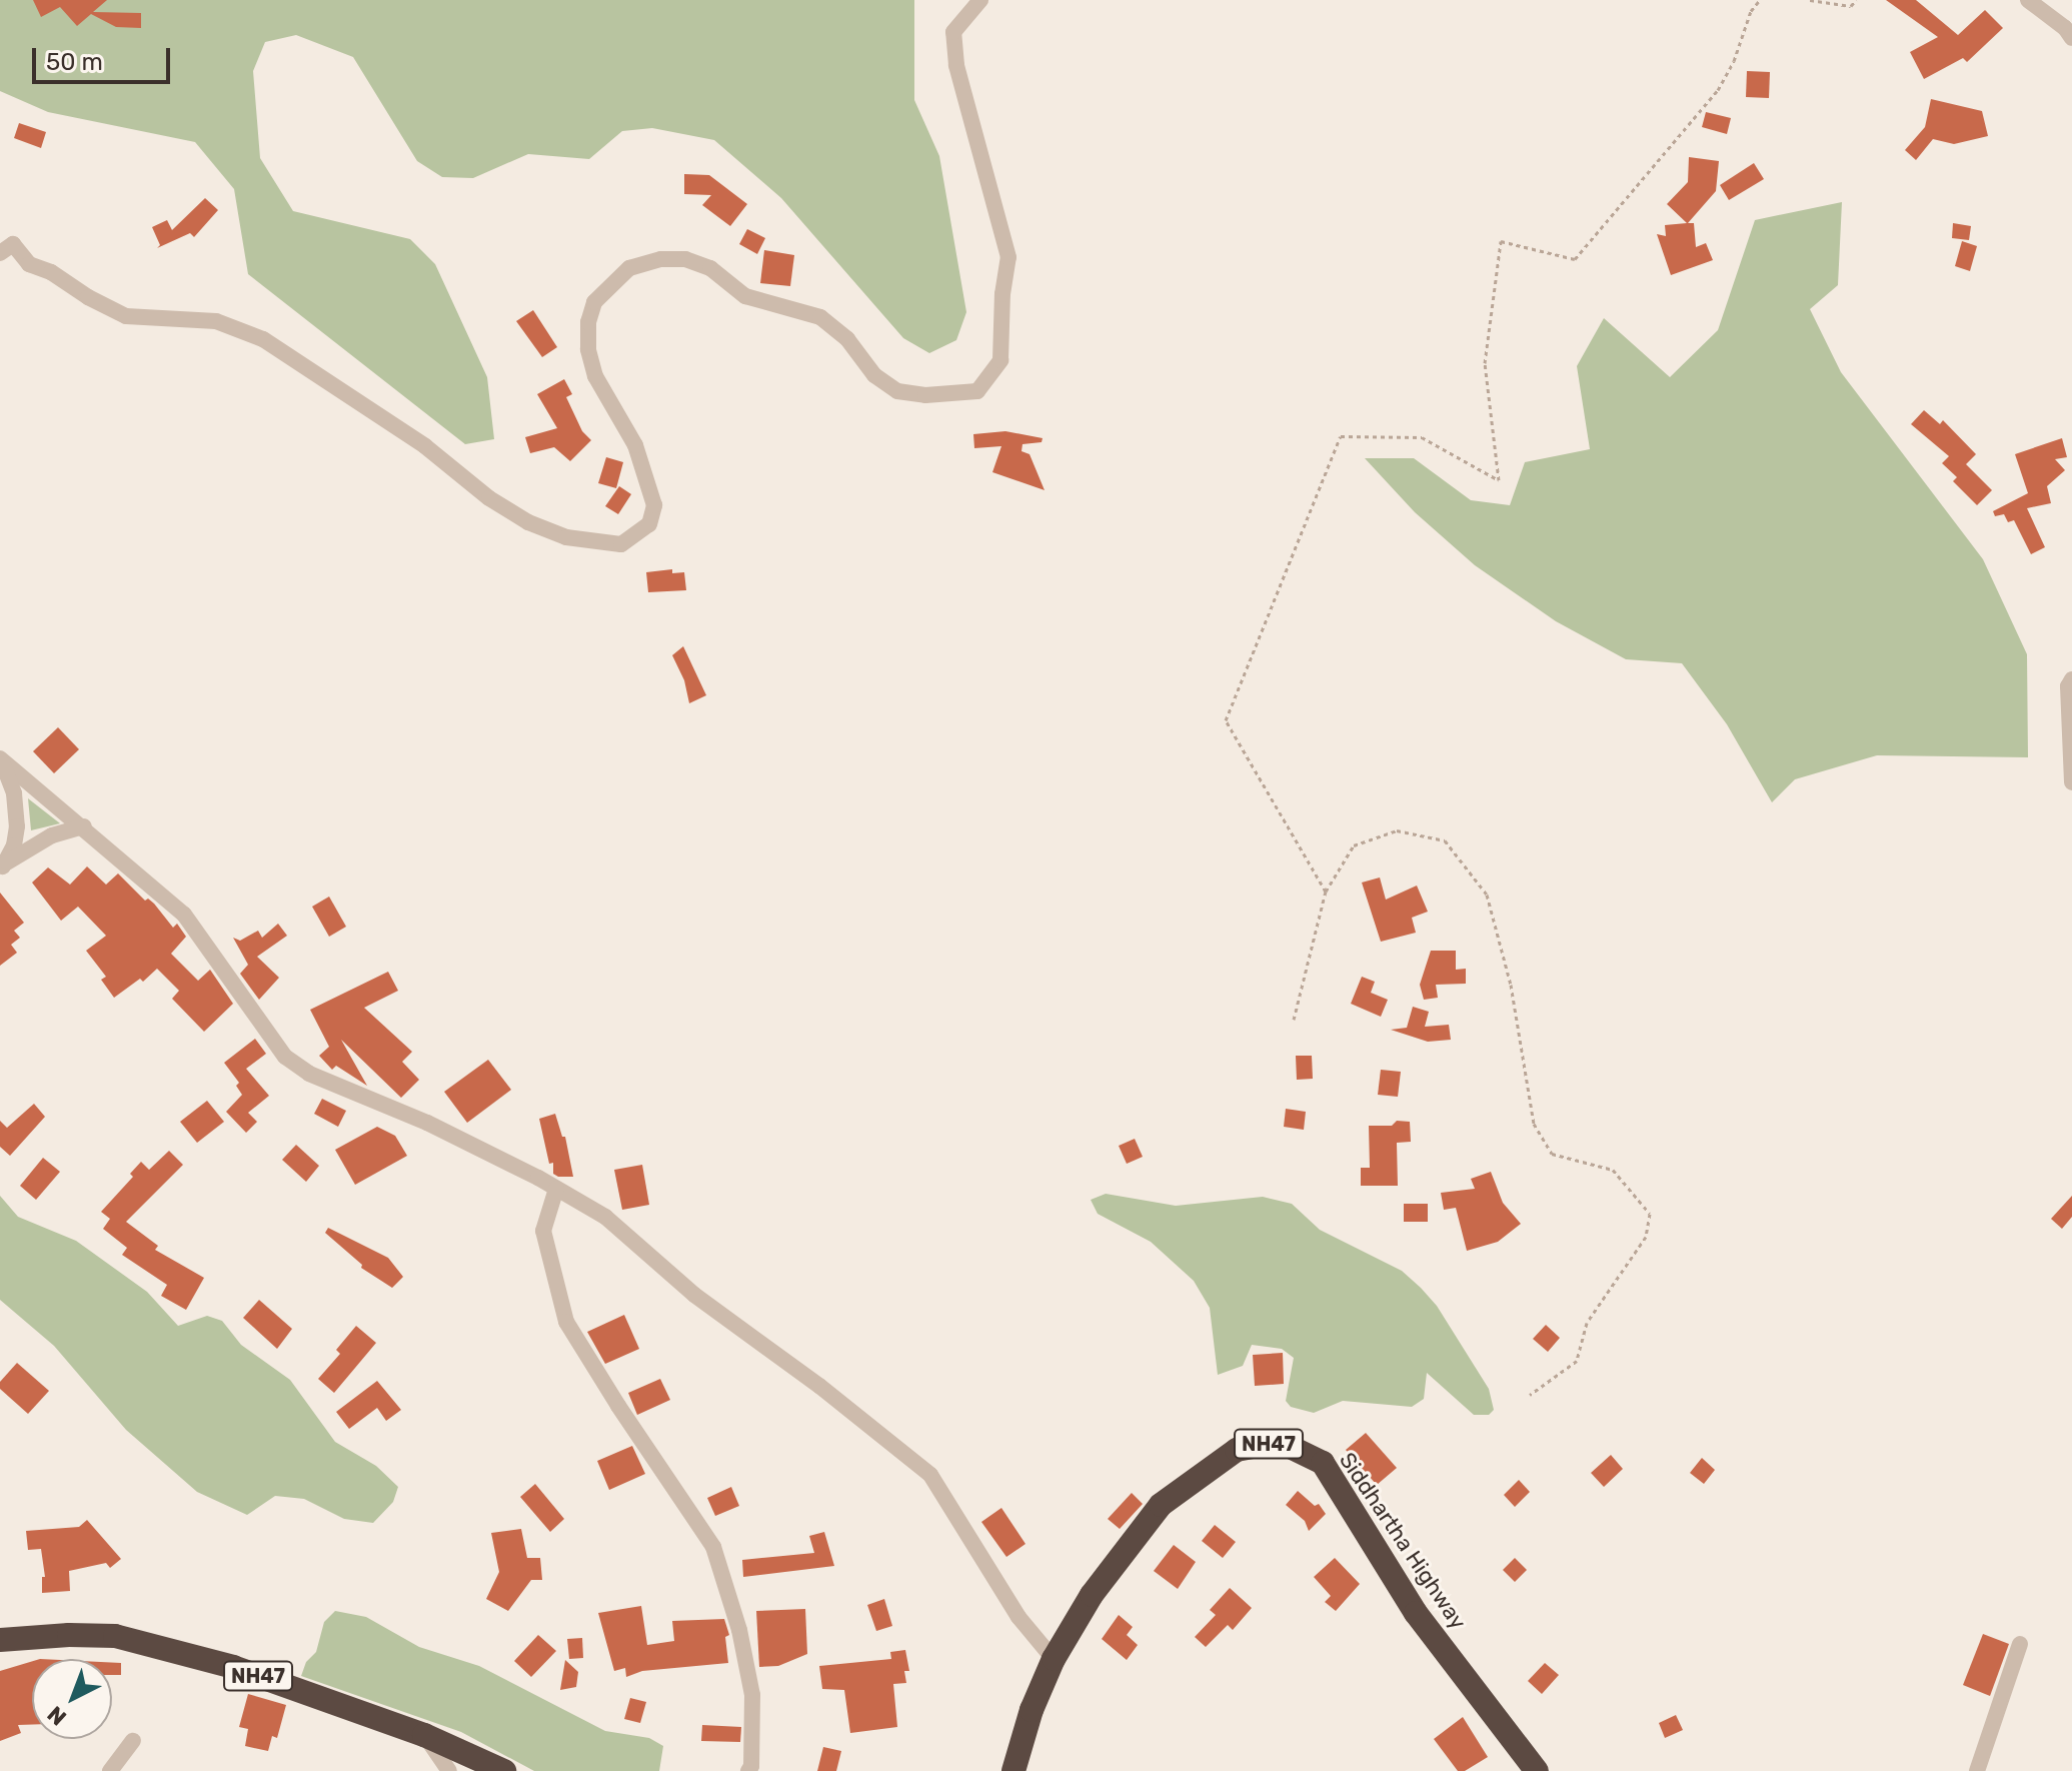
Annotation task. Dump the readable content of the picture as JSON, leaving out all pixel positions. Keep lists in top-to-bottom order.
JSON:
{
  "streets": {
    "highway": ["NH47", "Siddhartha Highway"]
  },
  "scale_bar": "50 m",
  "north": "bottom left"
}
